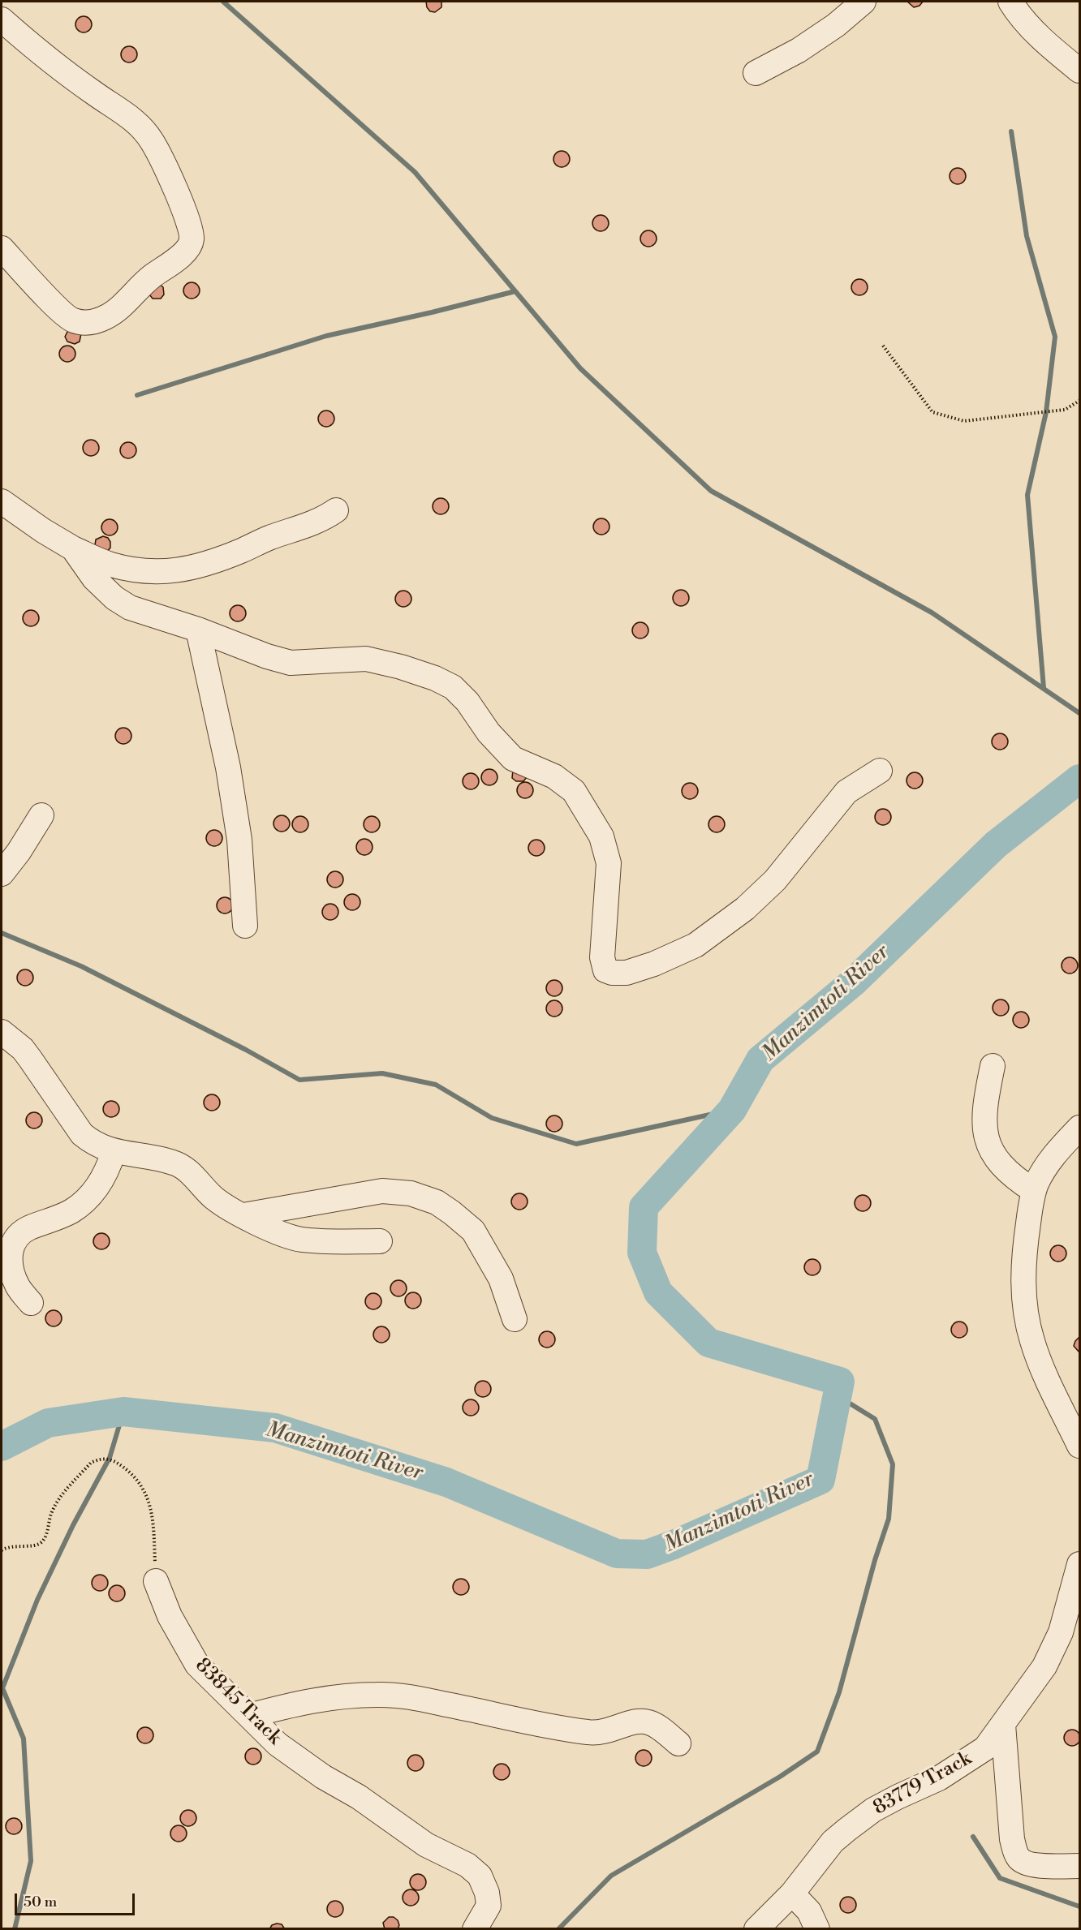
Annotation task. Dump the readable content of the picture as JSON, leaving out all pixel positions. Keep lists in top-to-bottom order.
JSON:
{
  "streets": {
    "street": ["83845 Track", "83779 Track"]
  },
  "water": ["Manzimtoti River"],
  "scale_bar": "50 m"
}
